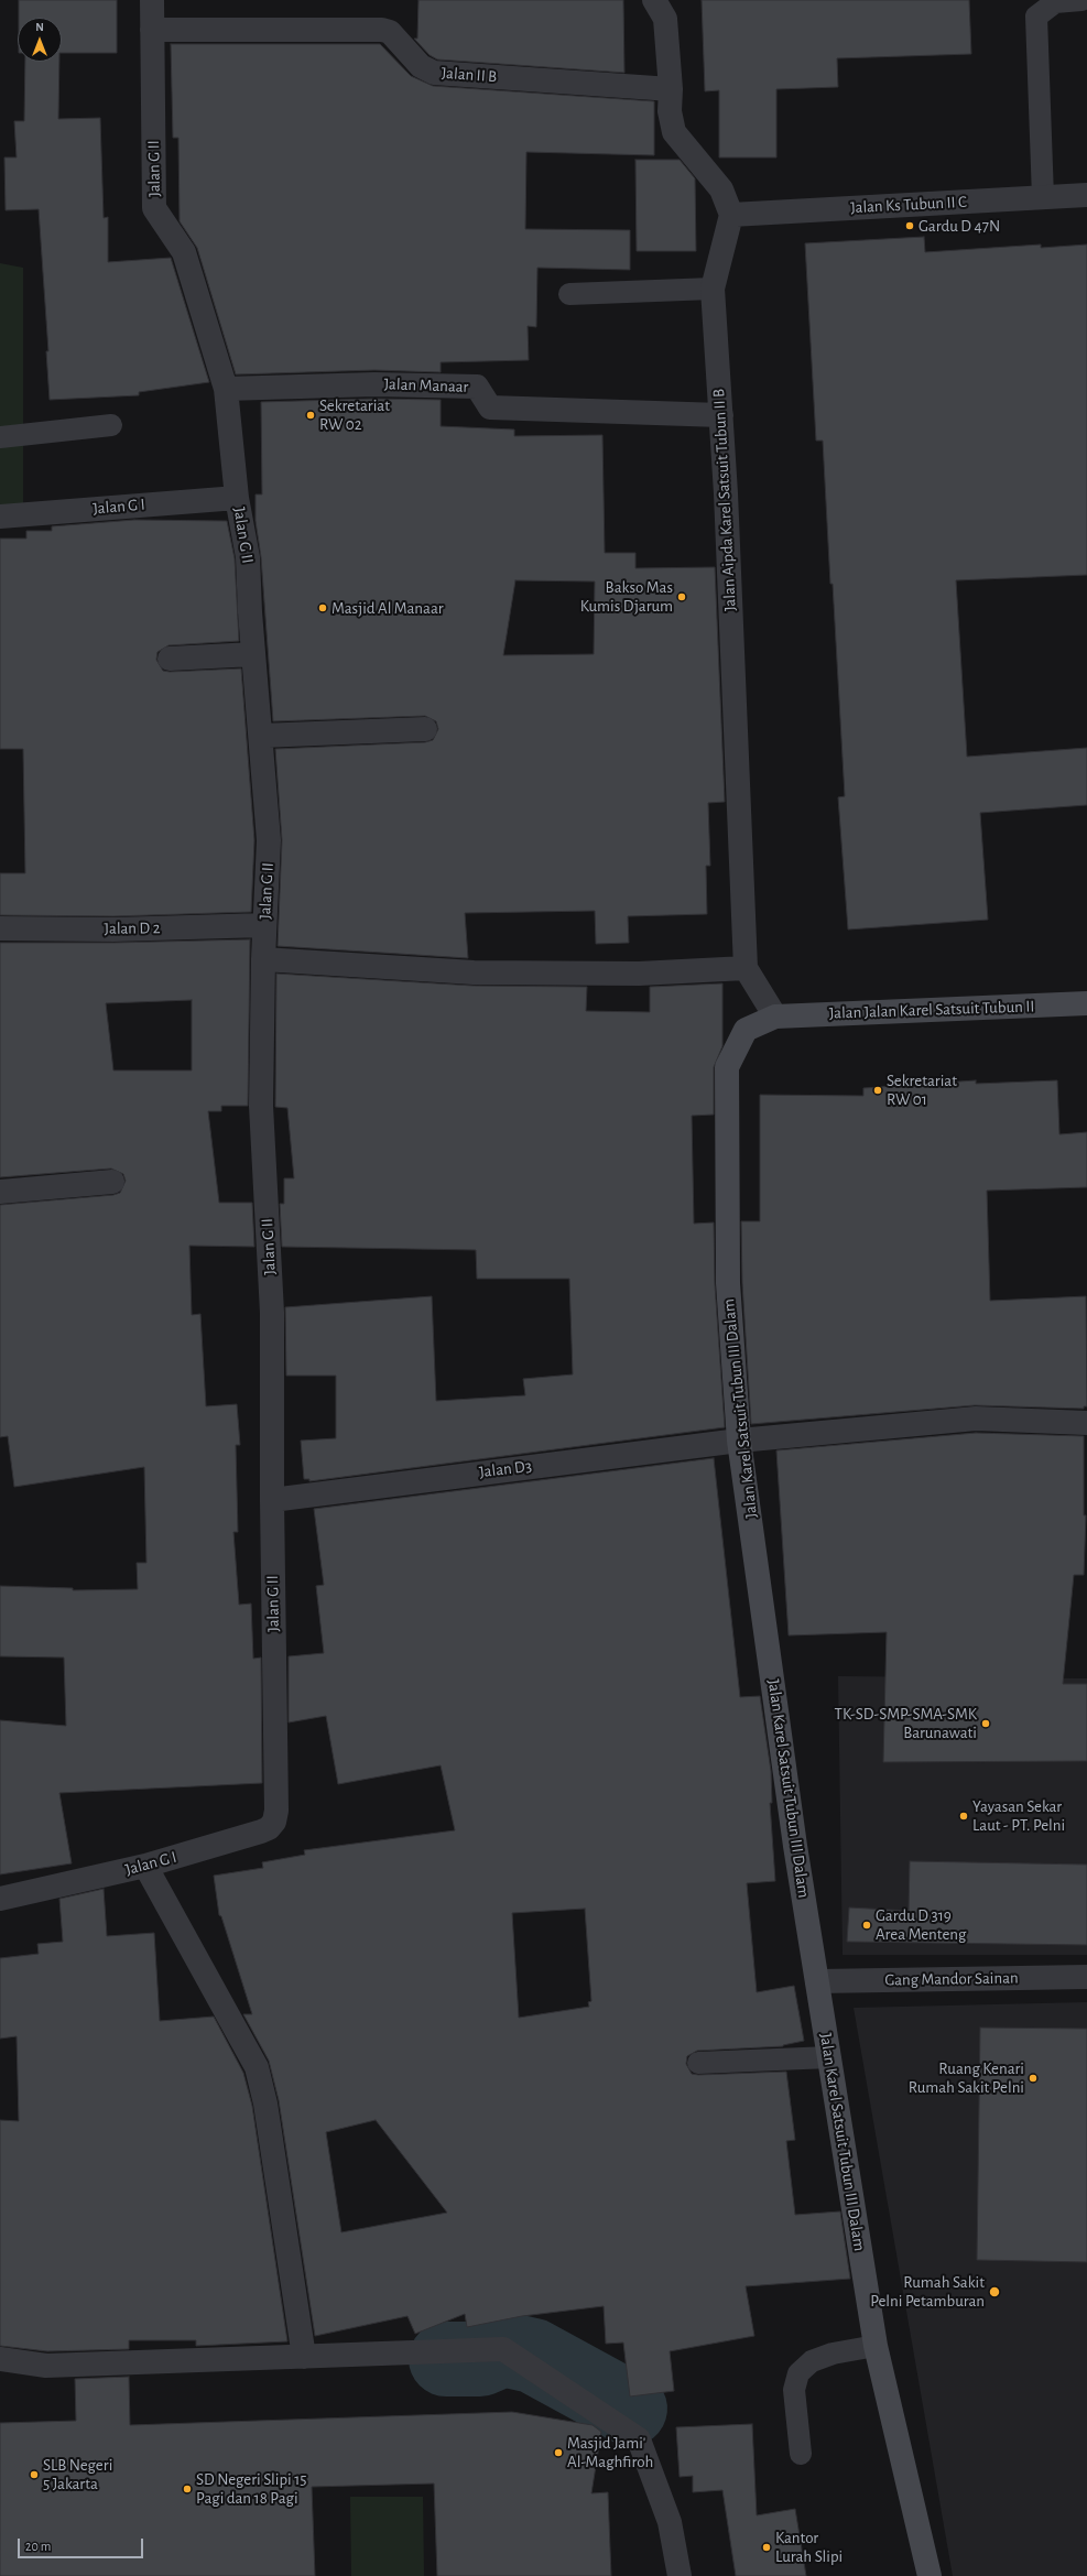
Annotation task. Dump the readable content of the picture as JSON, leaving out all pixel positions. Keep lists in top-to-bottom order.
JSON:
{
  "streets": {
    "street": [
      "Jalan II B",
      "Jalan G II",
      "Jalan Ks Tubun II C",
      "Jalan Manaar",
      "Jalan Aipda Karel Satsuit Tubun II B",
      "Jalan G I",
      "Jalan D 2",
      "Jalan Jalan Karel Satsuit Tubun II",
      "Jalan Karel Satsuit Tubun III Dalam",
      "Jalan D3",
      "Gang Mandor Sainan"
    ]
  },
  "crossings": [
    ["Jalan II B", "Jalan G II"],
    ["Jalan G II", "Jalan Manaar"],
    ["Jalan G II", "Jalan G I"],
    ["Jalan G II", "Jalan D 2"],
    ["Jalan G II", "Jalan D3"],
    ["Jalan Ks Tubun II C", "Jalan Aipda Karel Satsuit Tubun II B"],
    ["Jalan Manaar", "Jalan Aipda Karel Satsuit Tubun II B"],
    ["Jalan Aipda Karel Satsuit Tubun II B", "Jalan Jalan Karel Satsuit Tubun II"],
    ["Jalan Aipda Karel Satsuit Tubun II B", "Jalan Karel Satsuit Tubun III Dalam"],
    ["Jalan Jalan Karel Satsuit Tubun II", "Jalan Karel Satsuit Tubun III Dalam"],
    ["Jalan Karel Satsuit Tubun III Dalam", "Jalan D3"],
    ["Jalan Karel Satsuit Tubun III Dalam", "Gang Mandor Sainan"]
  ],
  "places": [
    "Gardu D 47N",
    "Sekretariat RW 02",
    "Bakso Mas Kumis Djarum",
    "Masjid Al Manaar",
    "Sekretariat RW 01",
    "TK-SD-SMP-SMA-SMK Barunawati",
    "Yayasan Sekar Laut - PT. Pelni",
    "Gardu D 319 Area Menteng",
    "Ruang Kenari Rumah Sakit Pelni",
    "Rumah Sakit Pelni Petamburan",
    "Masjid Jami' Al-Maghfiroh",
    "SLB Negeri 5 Jakarta",
    "SD Negeri Slipi 15 Pagi dan 18 Pagi",
    "Kantor Lurah Slipi"
  ],
  "scale_bar": "20 m",
  "north": "top"
}
